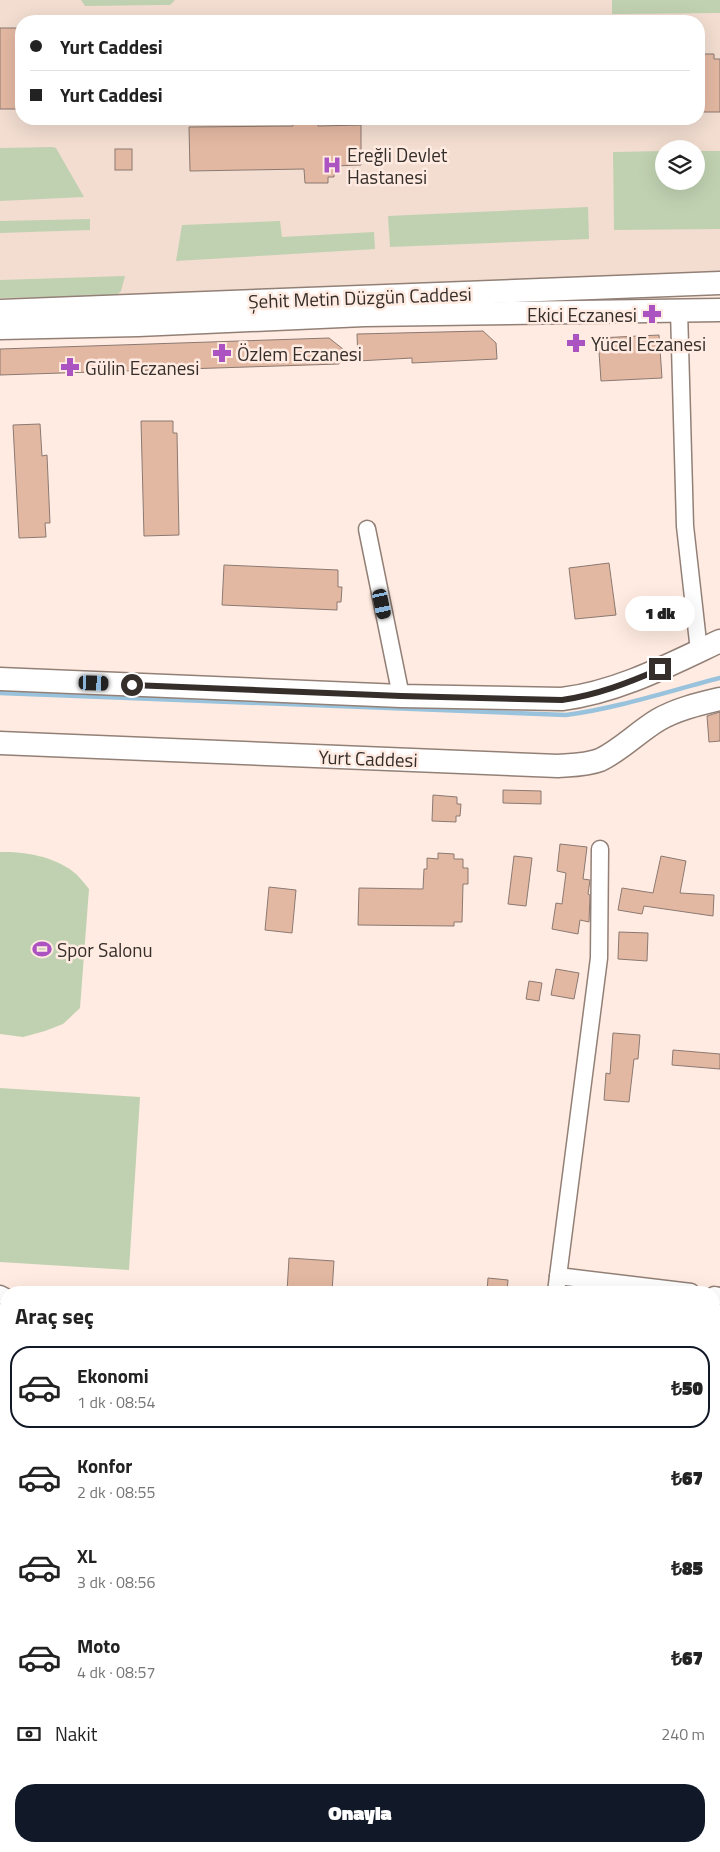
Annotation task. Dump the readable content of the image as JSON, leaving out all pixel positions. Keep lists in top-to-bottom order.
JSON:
{
  "streets": {
    "street": ["Şehit Metin Düzgün Caddesi", "Yurt Caddesi"]
  },
  "places": {
    "hospital": ["Ereğli Devlet Hastanesi"],
    "pharmacy": [
      "Ekici Eczanesi",
      "Yücel Eczanesi",
      "Özlem Eczanesi",
      "Gülin Eczanesi"
    ],
    "sports": ["Spor Salonu"]
  },
  "page": {
    "banner": ["Yurt Caddesi", "Yurt Caddesi"],
    "bubble": "1 dk",
    "heading": "Araç seç",
    "list": [
      {
        "name": "Ekonomi",
        "note": "1 dk · 08:54",
        "value": "₺50"
      },
      {
        "name": "Konfor",
        "note": "2 dk · 08:55",
        "value": "₺67"
      },
      {
        "name": "XL",
        "note": "3 dk · 08:56",
        "value": "₺85"
      },
      {
        "name": "Moto",
        "note": "4 dk · 08:57",
        "value": "₺67"
      }
    ],
    "pay": ["Nakit", "240 m"],
    "buttons": "Onayla"
  }
}
